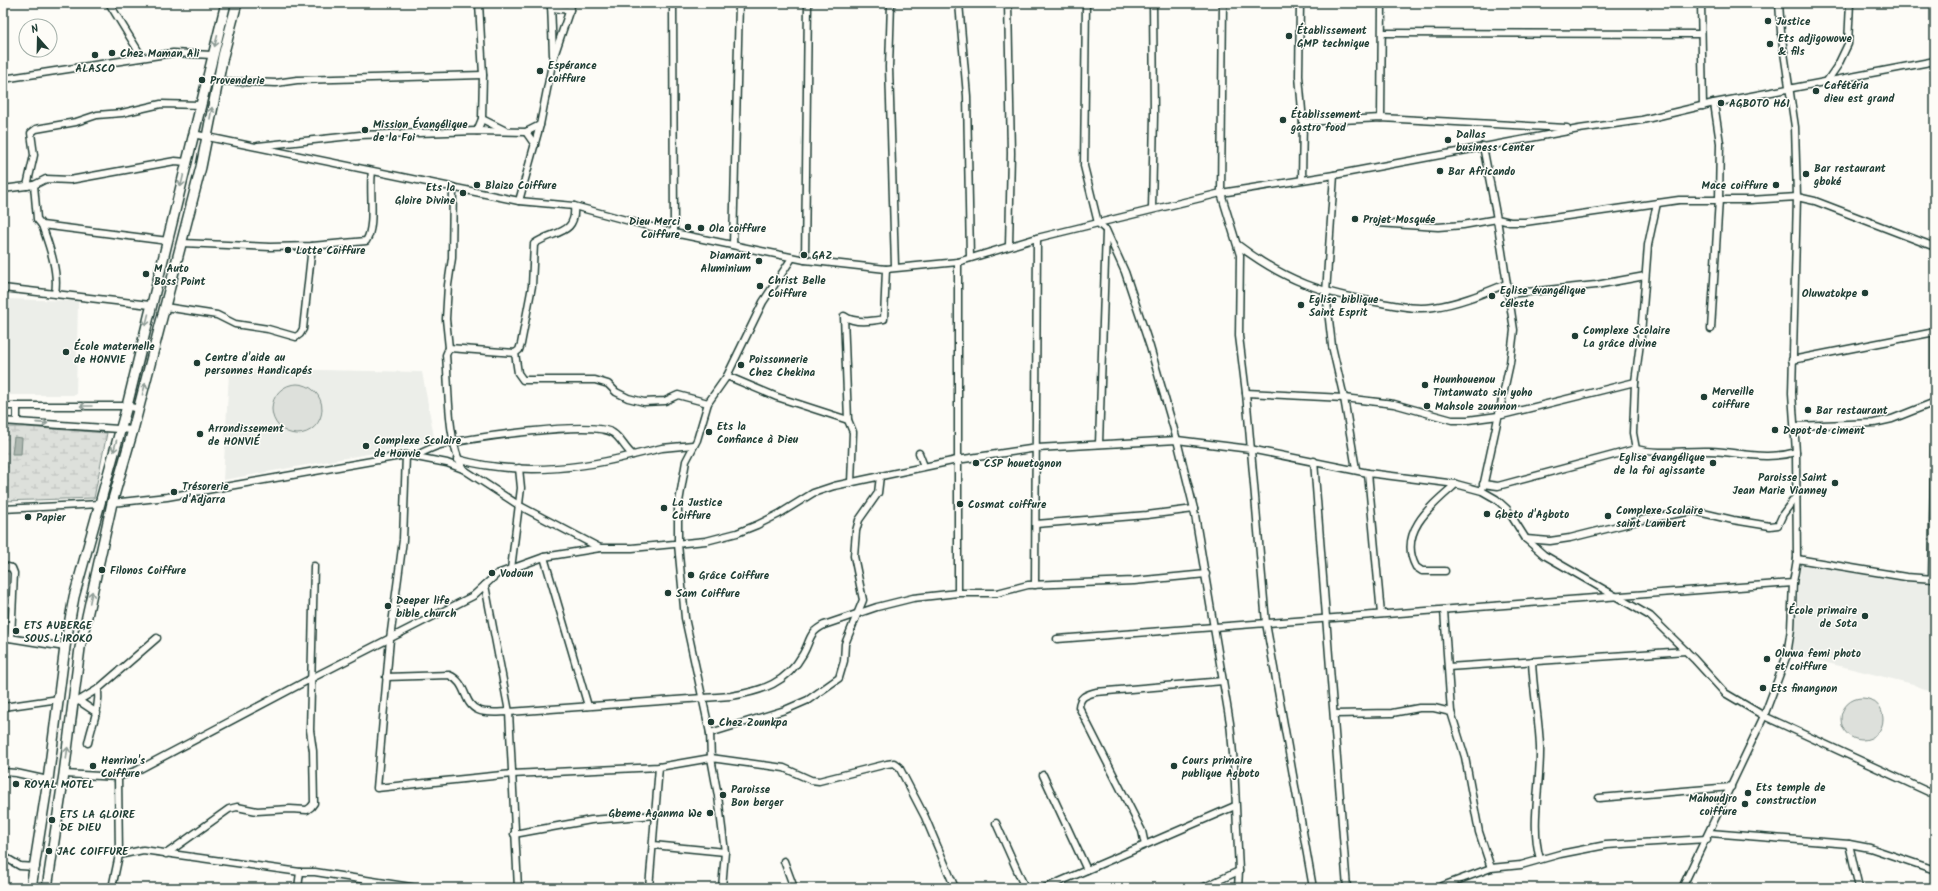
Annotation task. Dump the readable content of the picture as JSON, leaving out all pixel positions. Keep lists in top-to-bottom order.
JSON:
{
  "places": [
    "Justice",
    "Établissement GMP technique",
    "Ets adjigowowe & fils",
    "Chez Maman Ali",
    "ALASCO",
    "Espérance coiffure",
    "Provenderie",
    "Cafétéria dieu est grand",
    "AGBOTO H61",
    "Établissement gastro food",
    "Mission Évangélique de la Foi",
    "Dallas business Center",
    "Bar Africando",
    "Bar restaurant gboké",
    "Blaizo Coiffure",
    "Mace coiffure",
    "Ets la Gloire Divine",
    "Projet Mosquée",
    "Dieu Merci Coiffure",
    "Ola coiffure",
    "Lotte Coiffure",
    "GAZ",
    "Diamant Aluminium",
    "M Auto Boss Point",
    "Christ Belle Coiffure",
    "Oluwatokpe",
    "Eglise évangélique céleste",
    "Eglise biblique Saint Esprit",
    "Complexe Scolaire La grâce divine",
    "École maternelle de HONVIE",
    "Centre d'aide au personnes Handicapés",
    "Poissonnerie Chez Chekina",
    "Hounhouenou Tintanwato sin yoho",
    "Merveille coiffure",
    "Mahsole zounnon",
    "Bar restaurant",
    "Depot de ciment",
    "Ets la Confiance à Dieu",
    "Arrondissement de HONVIÉ",
    "Complexe Scolaire de Honvie",
    "CSP houetognon",
    "Eglise évangélique de la foi agissante",
    "Paroisse Saint Jean Marie Vianney",
    "Trésorerie d'Adjarra",
    "Cosmat coiffure",
    "La Justice Coiffure",
    "Gbeto d'Agboto",
    "Complexe Scolaire saint Lambert",
    "Papier",
    "Filonos Coiffure",
    "Vodoun",
    "Grâce Coiffure",
    "Sam Coiffure",
    "Deeper life bible church",
    "École primaire de Sota",
    "ETS AUBERGE SOUS L'IROKO",
    "Oluwa femi photo et coiffure",
    "Ets finangnon",
    "Chez Zounkpa",
    "Henrino's Coiffure",
    "Cours primaire publique Agboto",
    "ROYAL MOTEL",
    "Ets temple de construction",
    "Paroisse Bon berger",
    "Mahoudjro coiffure",
    "Gbeme Aganma We",
    "ETS LA GLOIRE DE DIEU",
    "JAC COIFFURE"
  ],
  "north": "top"
}
